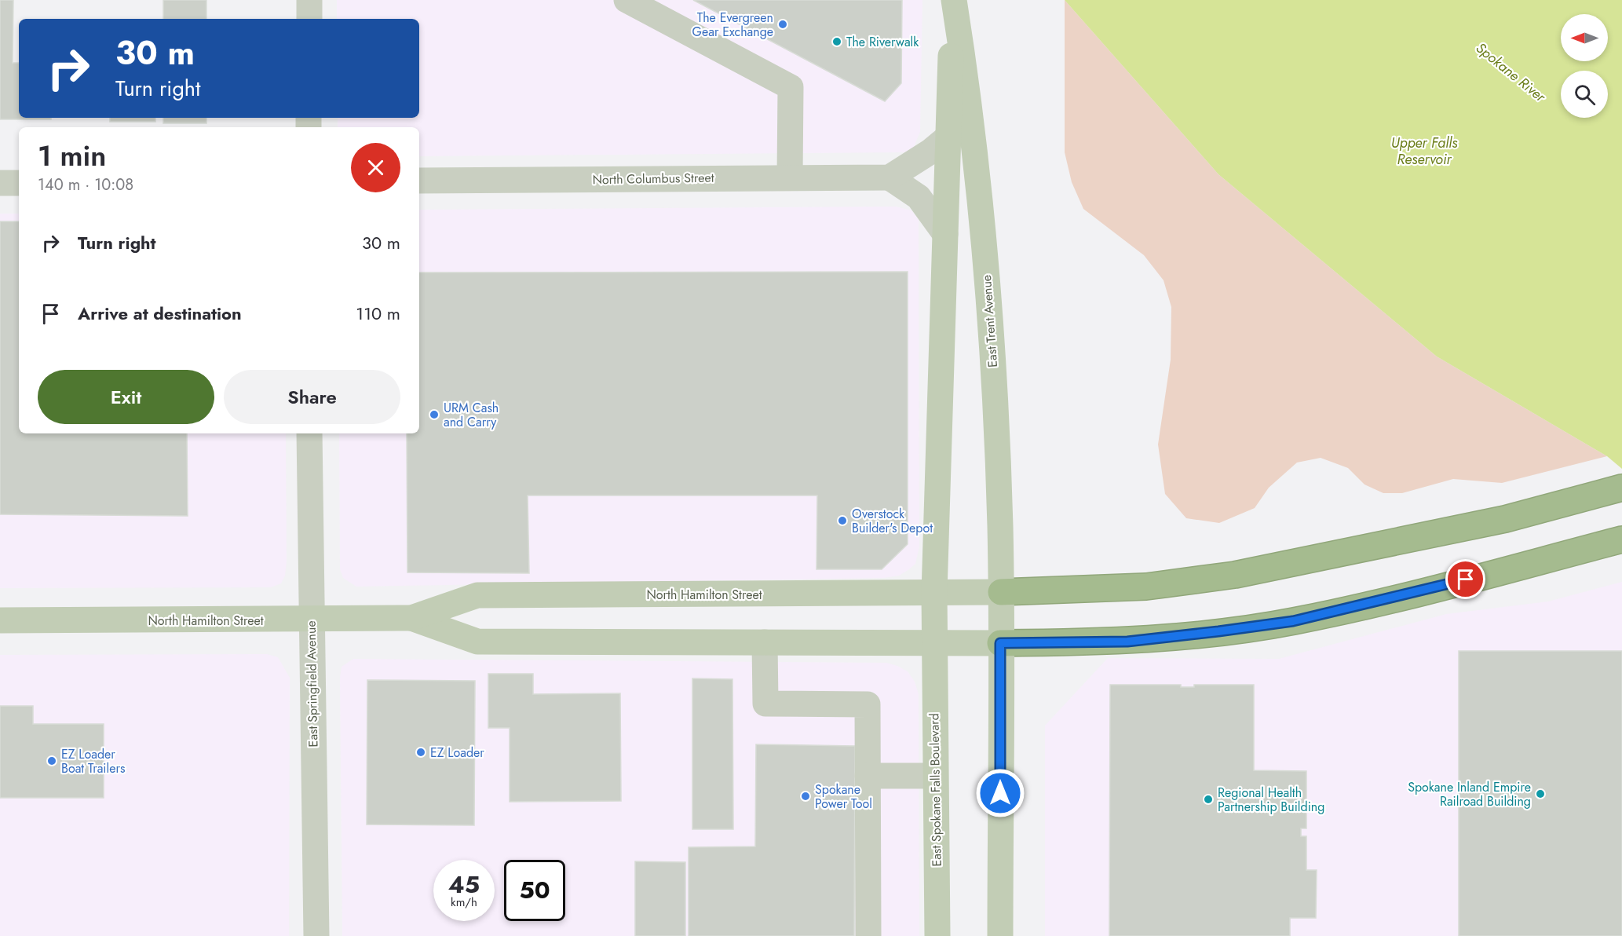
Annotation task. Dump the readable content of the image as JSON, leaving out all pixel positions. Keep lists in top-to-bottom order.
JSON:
{
  "streets": {
    "main road": ["East Trent Avenue", "North Hamilton Street", "East Spokane Falls Boulevard"],
    "street": ["North Columbus Street", "East Springfield Avenue"]
  },
  "crossings": [
    ["East Trent Avenue", "North Hamilton Street"],
    ["East Trent Avenue", "East Spokane Falls Boulevard"],
    ["North Hamilton Street", "East Springfield Avenue"],
    ["North Hamilton Street", "East Spokane Falls Boulevard"]
  ],
  "water": ["Spokane River", "Upper Falls Reservoir"],
  "places": [
    "The Evergreen Gear Exchange",
    "The Riverwalk",
    "URM Cash and Carry",
    "Overstock Builder's Depot",
    "EZ Loader",
    "EZ Loader Boat Trailers",
    "Spokane Inland Empire Railroad Building",
    "Spokane Power Tool",
    "Regional Health Partnership Building"
  ],
  "north": "left",
  "page": {
    "turn": ["30 m", "Turn right"],
    "heading": ["1 min", "140 m · 10:08"],
    "list": [
      {
        "name": "Turn right",
        "value": "30 m"
      },
      {
        "name": "Arrive at destination",
        "value": "110 m"
      }
    ],
    "buttons": ["Exit", "Share"],
    "speed": "45 km/h",
    "limit": "50"
  }
}
